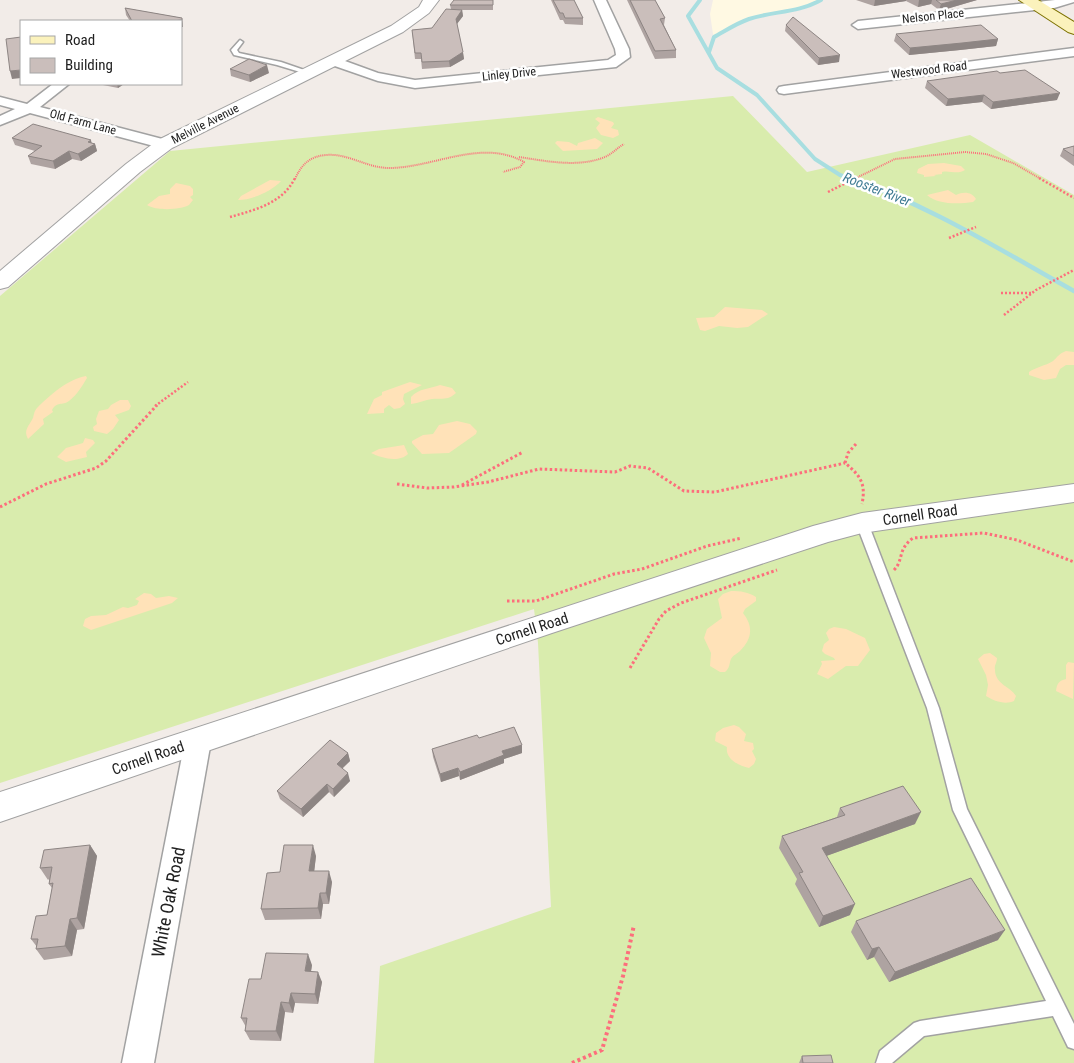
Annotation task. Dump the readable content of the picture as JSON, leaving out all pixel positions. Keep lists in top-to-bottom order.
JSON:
{
  "streets": {
    "street": [
      "Nelson Place",
      "Westwood Road",
      "Linley Drive",
      "Old Farm Lane",
      "Melville Avenue",
      "Cornell Road",
      "White Oak Road"
    ]
  },
  "crossings": [
    ["Linley Drive", "Melville Avenue"],
    ["Old Farm Lane", "Melville Avenue"],
    ["Cornell Road", "White Oak Road"]
  ],
  "water": ["Rooster River"],
  "legend": ["Road", "Building"]
}
